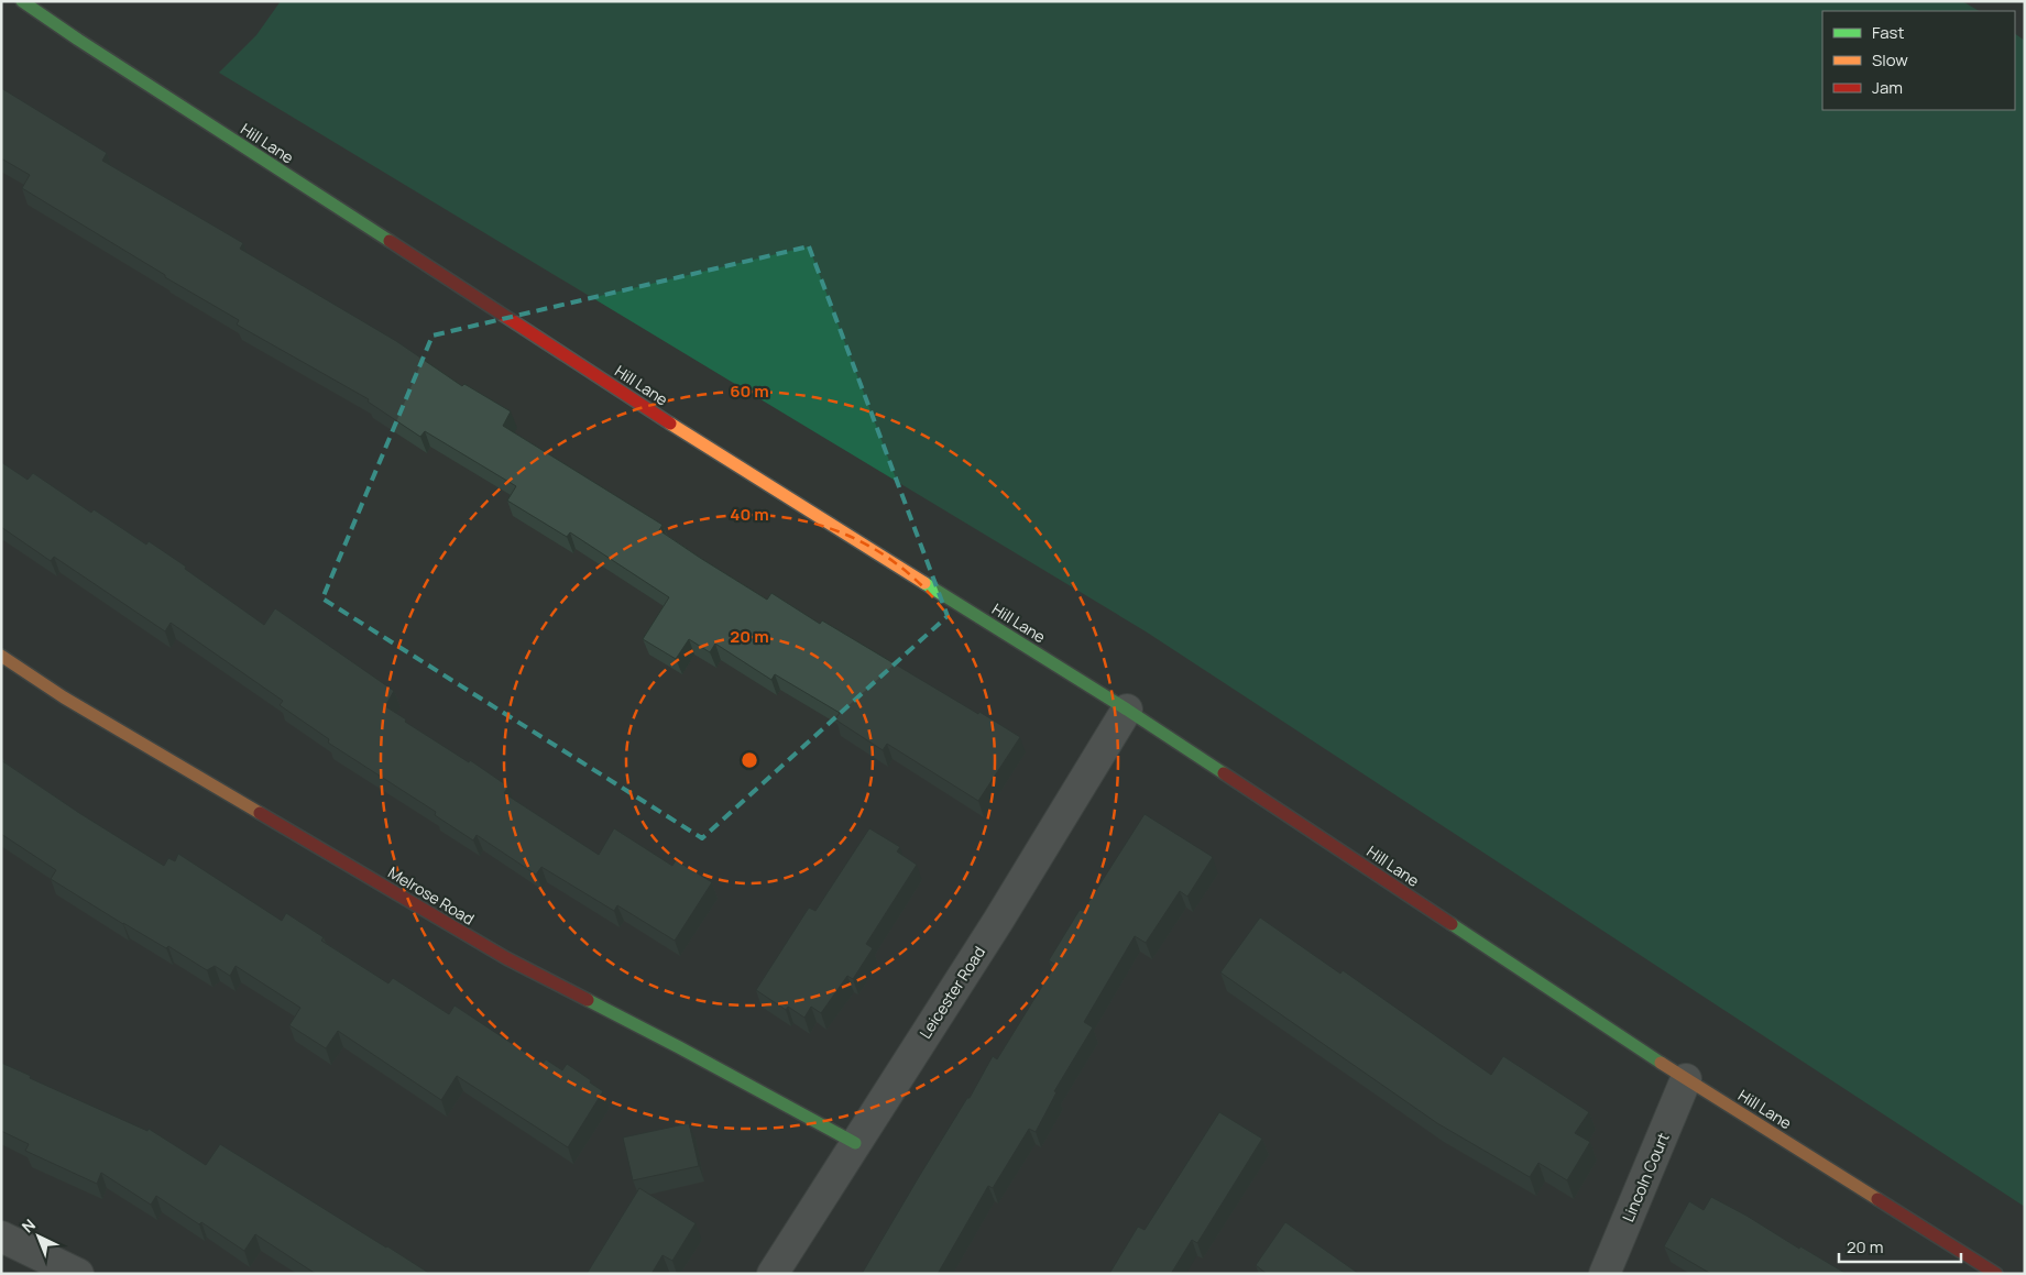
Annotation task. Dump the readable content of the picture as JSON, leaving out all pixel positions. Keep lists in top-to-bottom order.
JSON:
{
  "streets": {
    "street": [
      "Hill Lane",
      "Melrose Road",
      "Leicester Road",
      "Lincoln Court"
    ]
  },
  "crossings": [
    ["Hill Lane", "Leicester Road"],
    ["Hill Lane", "Lincoln Court"],
    ["Melrose Road", "Leicester Road"]
  ],
  "legend": ["Fast", "Slow", "Jam"],
  "scale_bar": "20 m",
  "north": "top left",
  "rings": ["60 m", "40 m", "20 m"]
}
